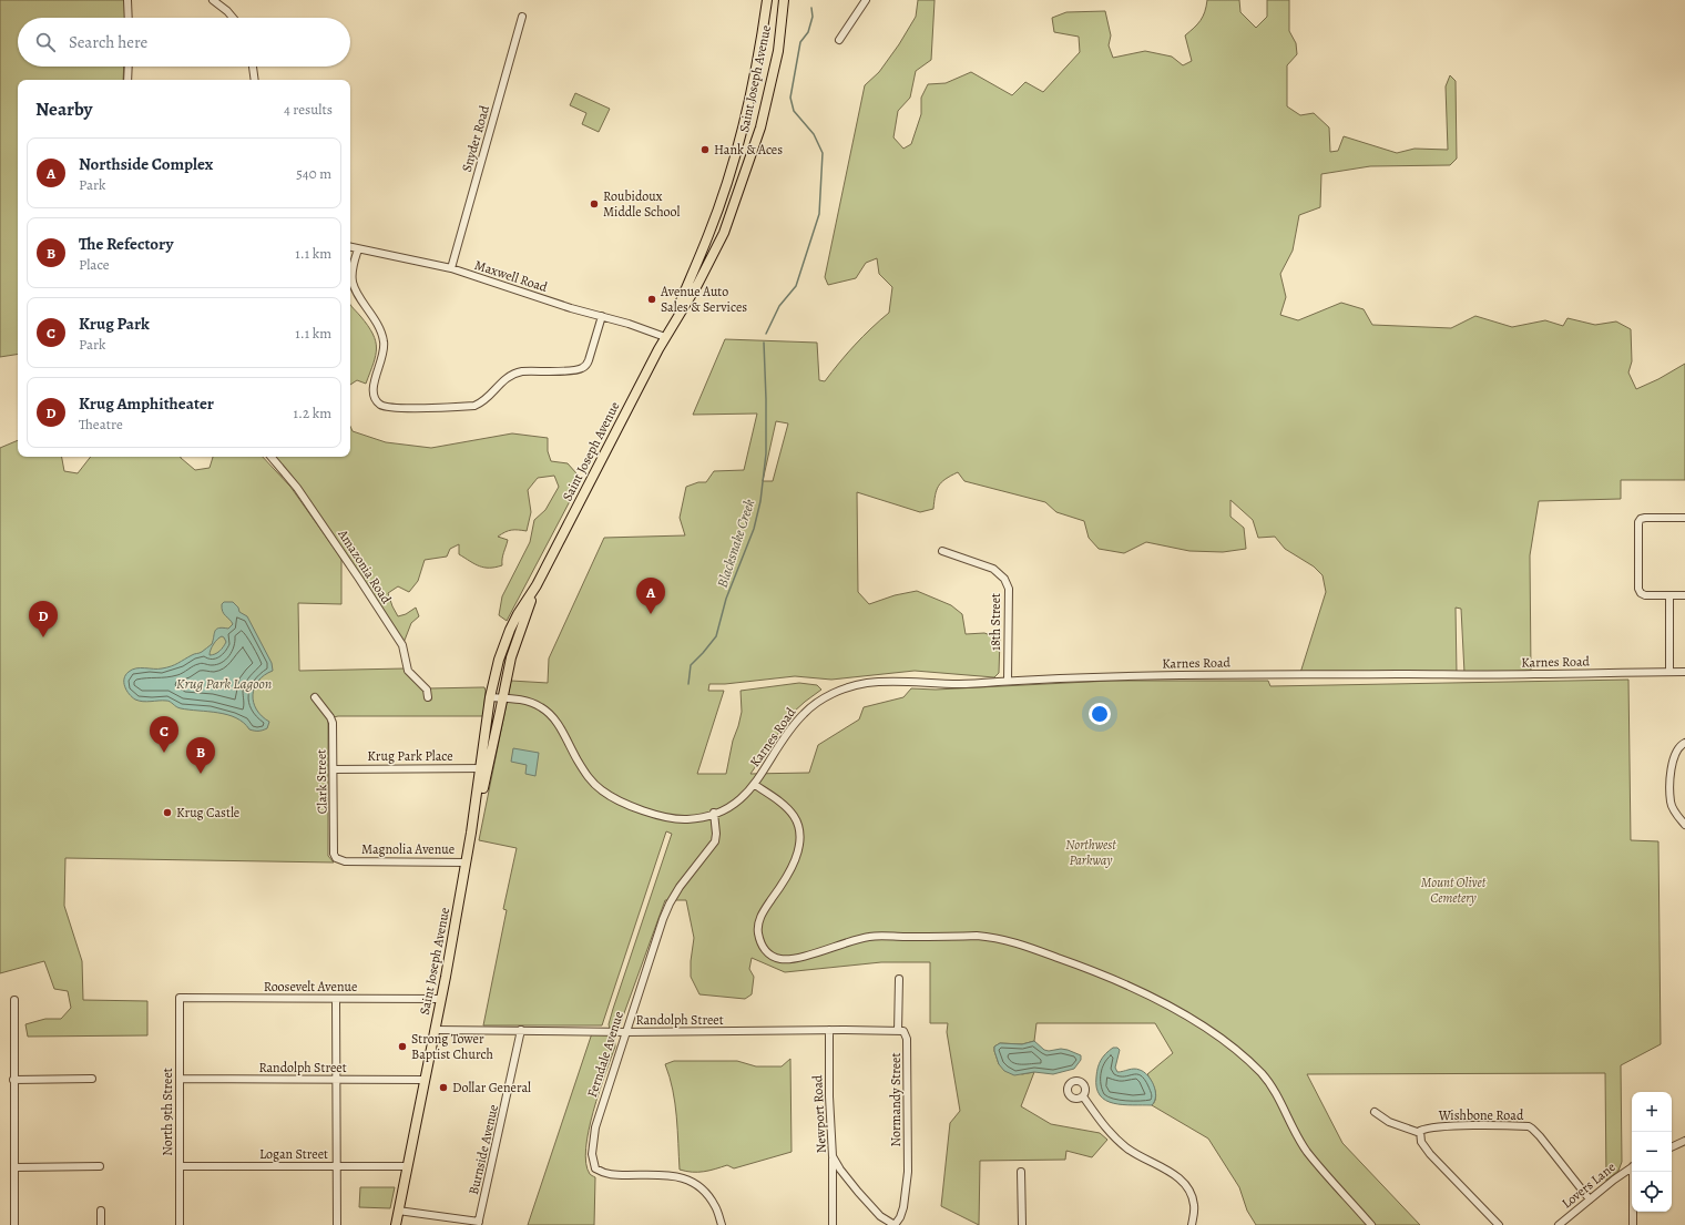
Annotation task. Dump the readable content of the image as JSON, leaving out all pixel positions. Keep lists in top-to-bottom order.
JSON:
{
  "streets": {
    "main road": ["Saint Joseph Avenue"],
    "street": [
      "Snyder Road",
      "Maxwell Road",
      "Amazonia Road",
      "18th Street",
      "Karnes Road",
      "Krug Park Place",
      "Clark Street",
      "Magnolia Avenue",
      "Roosevelt Avenue",
      "Randolph Street",
      "Ferndale Avenue",
      "Normandy Street",
      "North 9th Street",
      "Newport Road",
      "Wishbone Road",
      "Burnside Avenue",
      "Logan Street",
      "Lovers Lane"
    ]
  },
  "crossings": [
    ["Saint Joseph Avenue", "Maxwell Road"],
    ["Saint Joseph Avenue", "Krug Park Place"],
    ["Saint Joseph Avenue", "Magnolia Avenue"],
    ["Saint Joseph Avenue", "Roosevelt Avenue"],
    ["Saint Joseph Avenue", "Randolph Street"],
    ["Saint Joseph Avenue", "Burnside Avenue"],
    ["Saint Joseph Avenue", "Logan Street"],
    ["Snyder Road", "Maxwell Road"],
    ["18th Street", "Karnes Road"],
    ["Krug Park Place", "Clark Street"],
    ["Clark Street", "Magnolia Avenue"],
    ["Roosevelt Avenue", "North 9th Street"],
    ["Randolph Street", "Ferndale Avenue"],
    ["Randolph Street", "Normandy Street"],
    ["Randolph Street", "North 9th Street"],
    ["Randolph Street", "Newport Road"],
    ["Randolph Street", "Burnside Avenue"],
    ["Normandy Street", "Newport Road"],
    ["North 9th Street", "Logan Street"],
    ["Wishbone Road", "Lovers Lane"]
  ],
  "water": ["Blacksnake Creek", "Krug Park Lagoon"],
  "parks": ["Northwest Parkway", "Mount Olivet Cemetery"],
  "places": [
    "Hank & Aces",
    "Roubidoux Middle School",
    "Avenue Auto Sales & Services",
    "Krug Castle",
    "Strong Tower Baptist Church",
    "Dollar General"
  ],
  "page": {
    "search": "Search here",
    "heading": ["Nearby", "4 results"],
    "list": [
      {
        "mark": "A",
        "name": "Northside Complex",
        "note": "Park",
        "value": "540 m"
      },
      {
        "mark": "B",
        "name": "The Refectory",
        "note": "Place",
        "value": "1.1 km"
      },
      {
        "mark": "C",
        "name": "Krug Park",
        "note": "Park",
        "value": "1.1 km"
      },
      {
        "mark": "D",
        "name": "Krug Amphitheater",
        "note": "Theatre",
        "value": "1.2 km"
      }
    ],
    "pins": [
      "A",
      "D",
      "C",
      "B"
    ],
    "map_buttons": ["+", "−"]
  }
}
